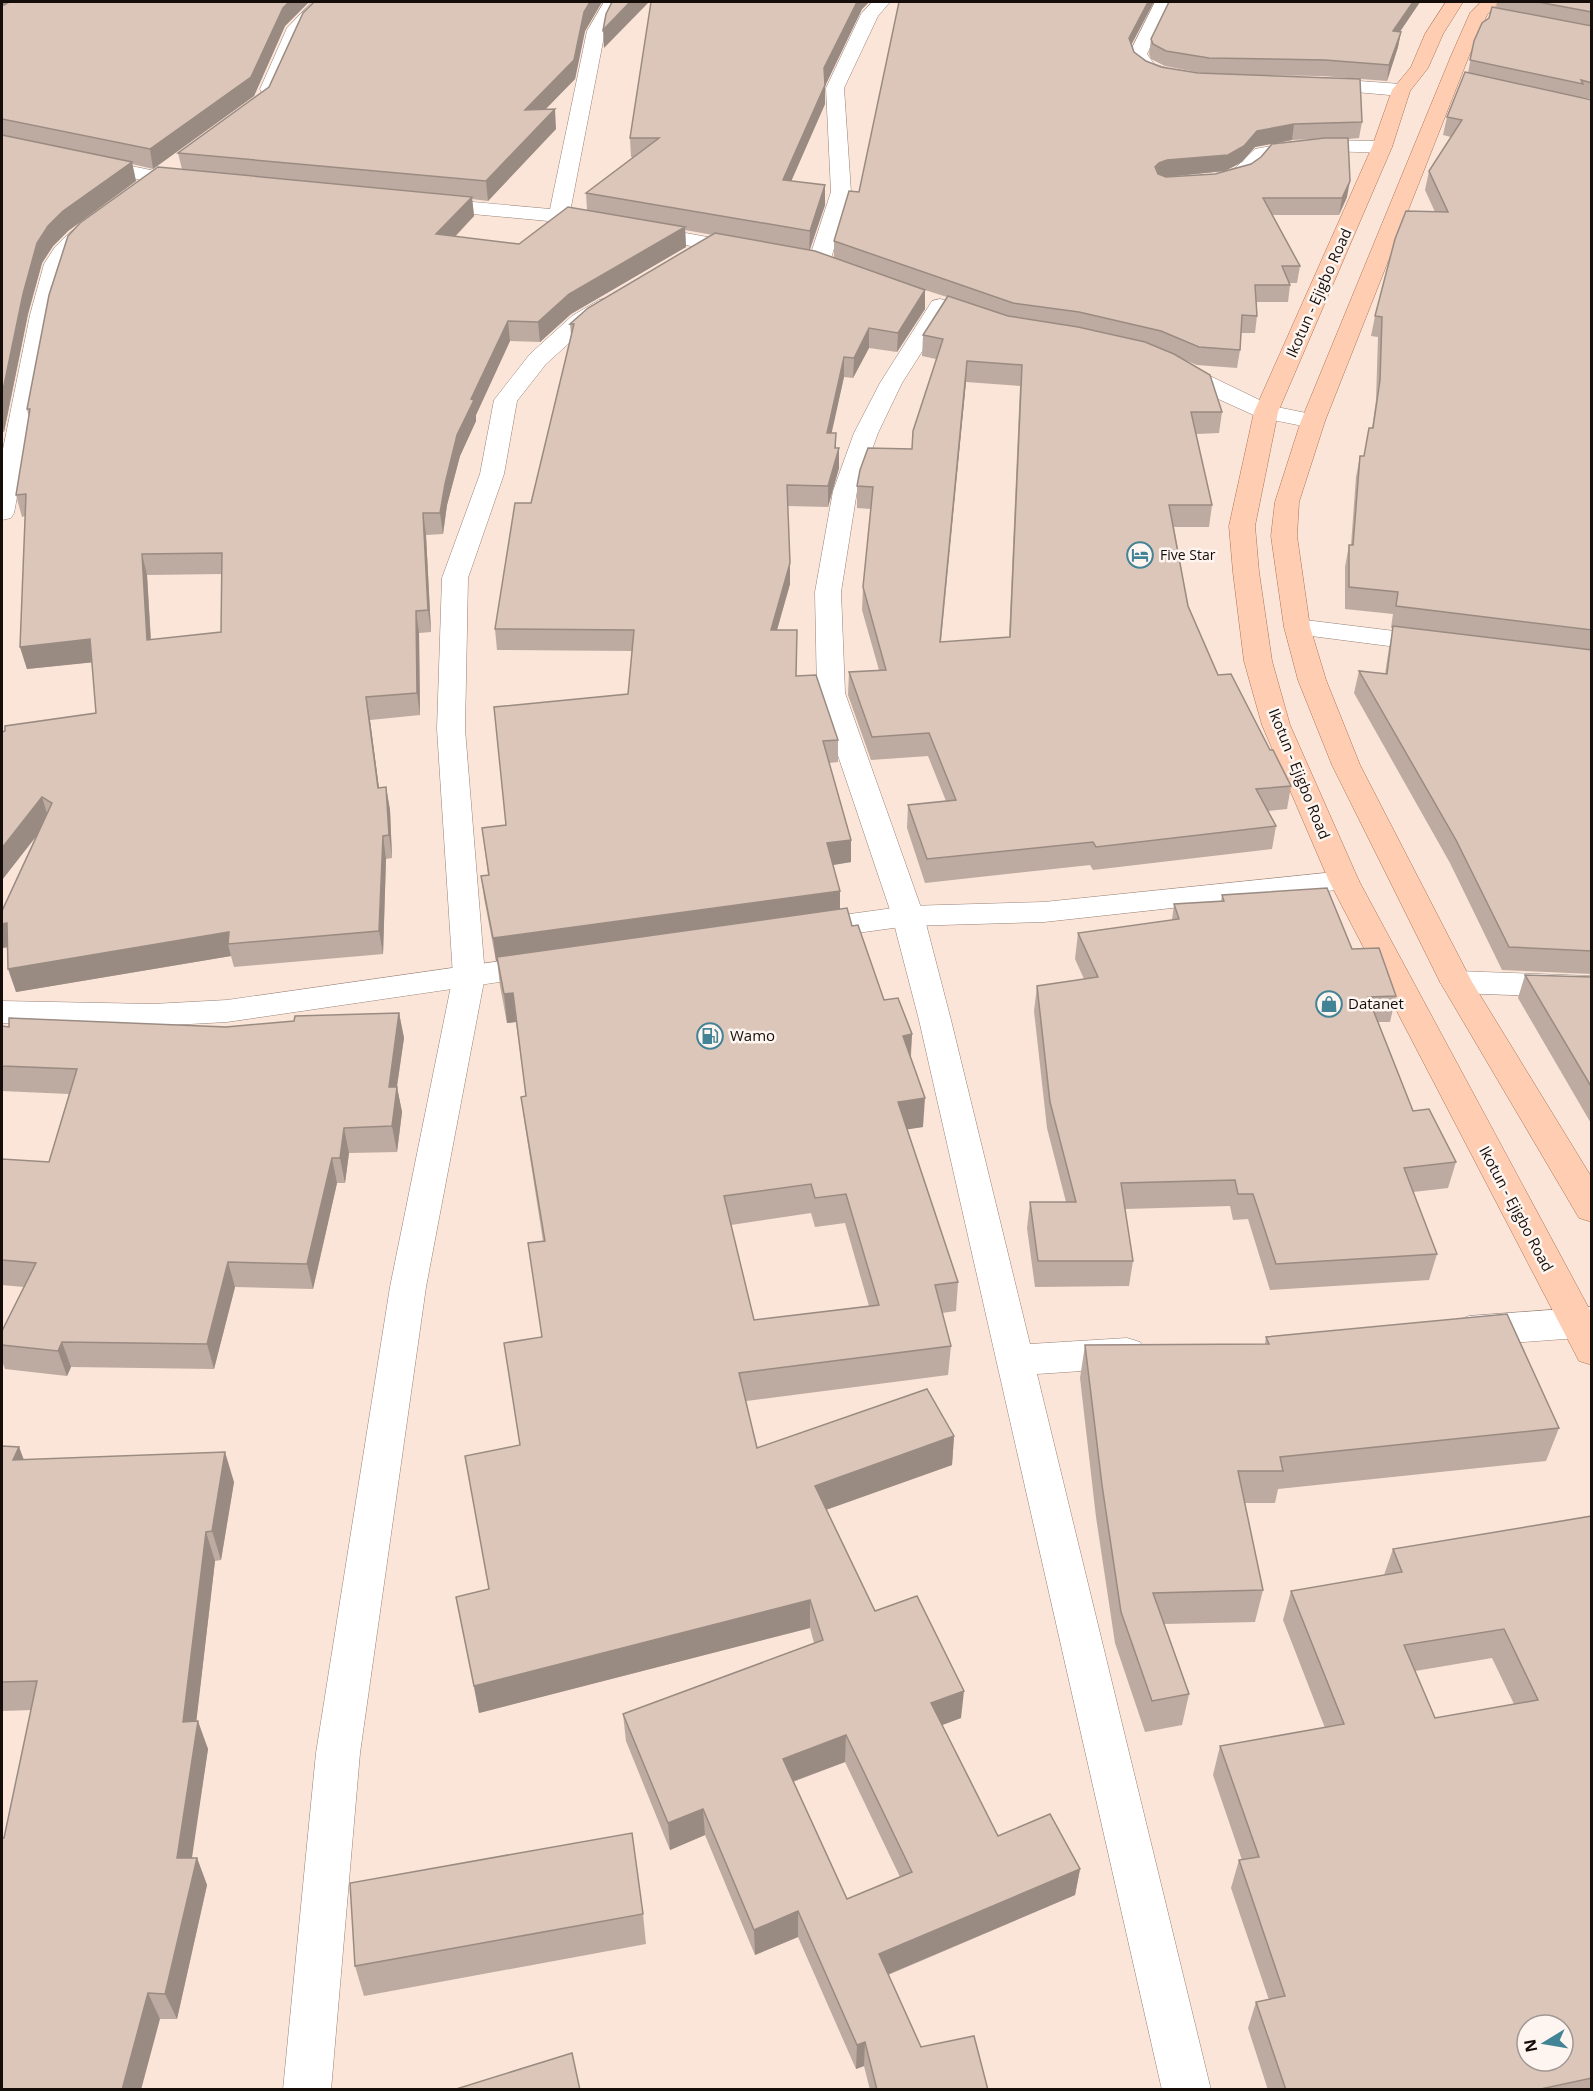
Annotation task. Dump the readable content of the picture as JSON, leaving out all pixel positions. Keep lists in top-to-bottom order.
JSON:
{
  "streets": {
    "main road": ["Ikotun - Ejigbo Road"]
  },
  "places": {
    "hotel": ["Five Star"],
    "shop": ["Datanet"],
    "fuel station": ["Wamo"]
  },
  "north": "left"
}
